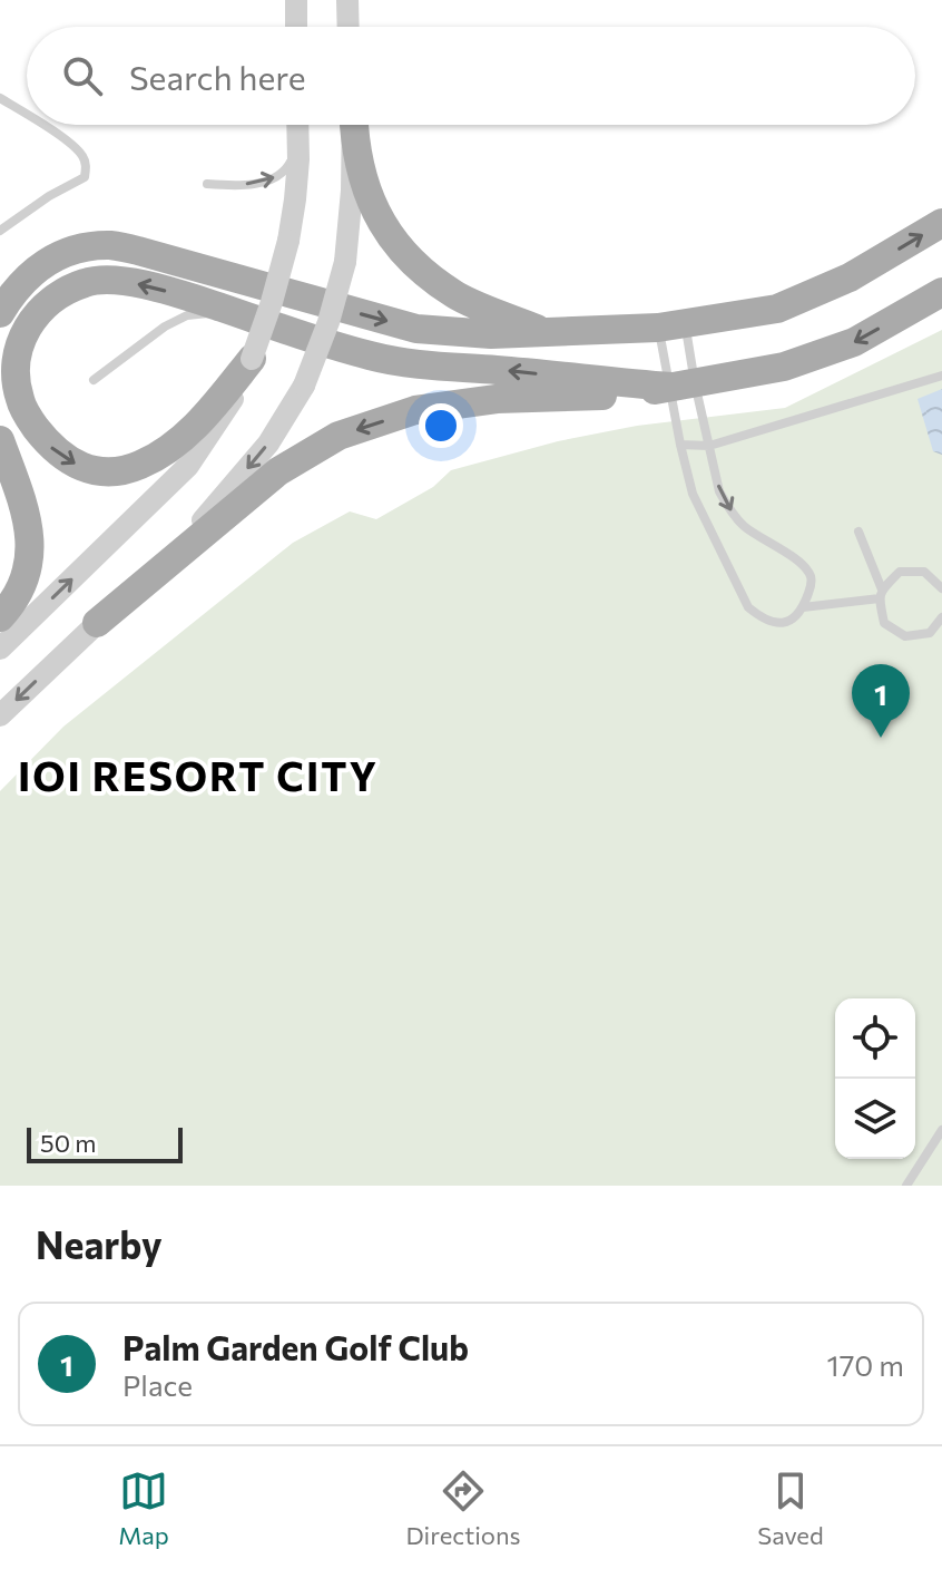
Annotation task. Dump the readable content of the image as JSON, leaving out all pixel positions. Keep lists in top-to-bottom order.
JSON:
{
  "districts": ["IOI RESORT CITY"],
  "scale_bar": "50 m",
  "page": {
    "search": "Search here",
    "pins": "1",
    "scale": "50 m",
    "heading": "Nearby",
    "list": [
      {
        "mark": "1",
        "name": "Palm Garden Golf Club",
        "note": "Place",
        "value": "170 m"
      }
    ],
    "nav": ["Map", "Directions", "Saved"]
  }
}
